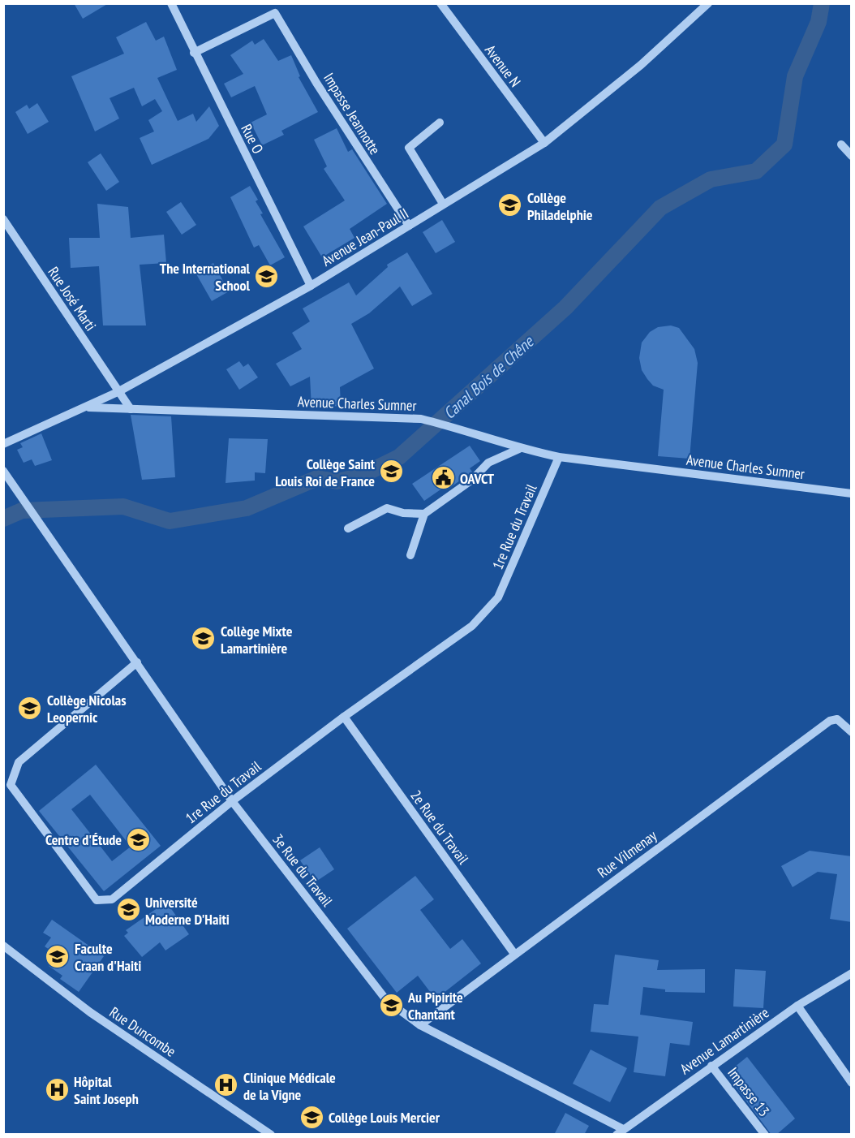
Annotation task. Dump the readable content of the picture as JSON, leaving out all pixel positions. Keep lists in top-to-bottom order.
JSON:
{
  "streets": {
    "street": [
      "Avenue N",
      "Impasse Jeannotte",
      "Rue O",
      "Avenue Jean-Paul II",
      "Rue José Marti",
      "Avenue Charles Sumner",
      "1re Rue du Travail",
      "2e Rue du Travail",
      "Rue Vilmenay",
      "3e Rue du Travail",
      "Rue Duncombe",
      "Avenue Lamartinière",
      "Impasse 13"
    ]
  },
  "crossings": [
    ["Avenue N", "Avenue Jean-Paul II"],
    ["Impasse Jeannotte", "Rue O"],
    ["Impasse Jeannotte", "Avenue Jean-Paul II"],
    ["Rue O", "Avenue Jean-Paul II"],
    ["Avenue Jean-Paul II", "Rue José Marti"],
    ["Avenue Jean-Paul II", "Avenue Charles Sumner"],
    ["Rue José Marti", "Avenue Charles Sumner"],
    ["Avenue Charles Sumner", "1re Rue du Travail"],
    ["1re Rue du Travail", "2e Rue du Travail"],
    ["1re Rue du Travail", "3e Rue du Travail"],
    ["2e Rue du Travail", "Rue Vilmenay"],
    ["Rue Vilmenay", "3e Rue du Travail"],
    ["3e Rue du Travail", "Avenue Lamartinière"],
    ["Avenue Lamartinière", "Impasse 13"]
  ],
  "water": ["Canal Bois de Chêne"],
  "places": {
    "school or university": [
      "Collège Philadelphie",
      "The International School",
      "Collège Saint Louis Roi de France",
      "Collège Mixte Lamartinière",
      "Collège Nicolas Leopernic",
      "Centre d'Étude",
      "Université Moderne D'Haiti",
      "Faculte Craan d'Haiti",
      "Au Pipirite Chantant",
      "Collège Louis Mercier"
    ],
    "public building": ["OAVCT"],
    "hospital": ["Clinique Médicale de la Vigne", "Hôpital Saint Joseph"]
  }
}
